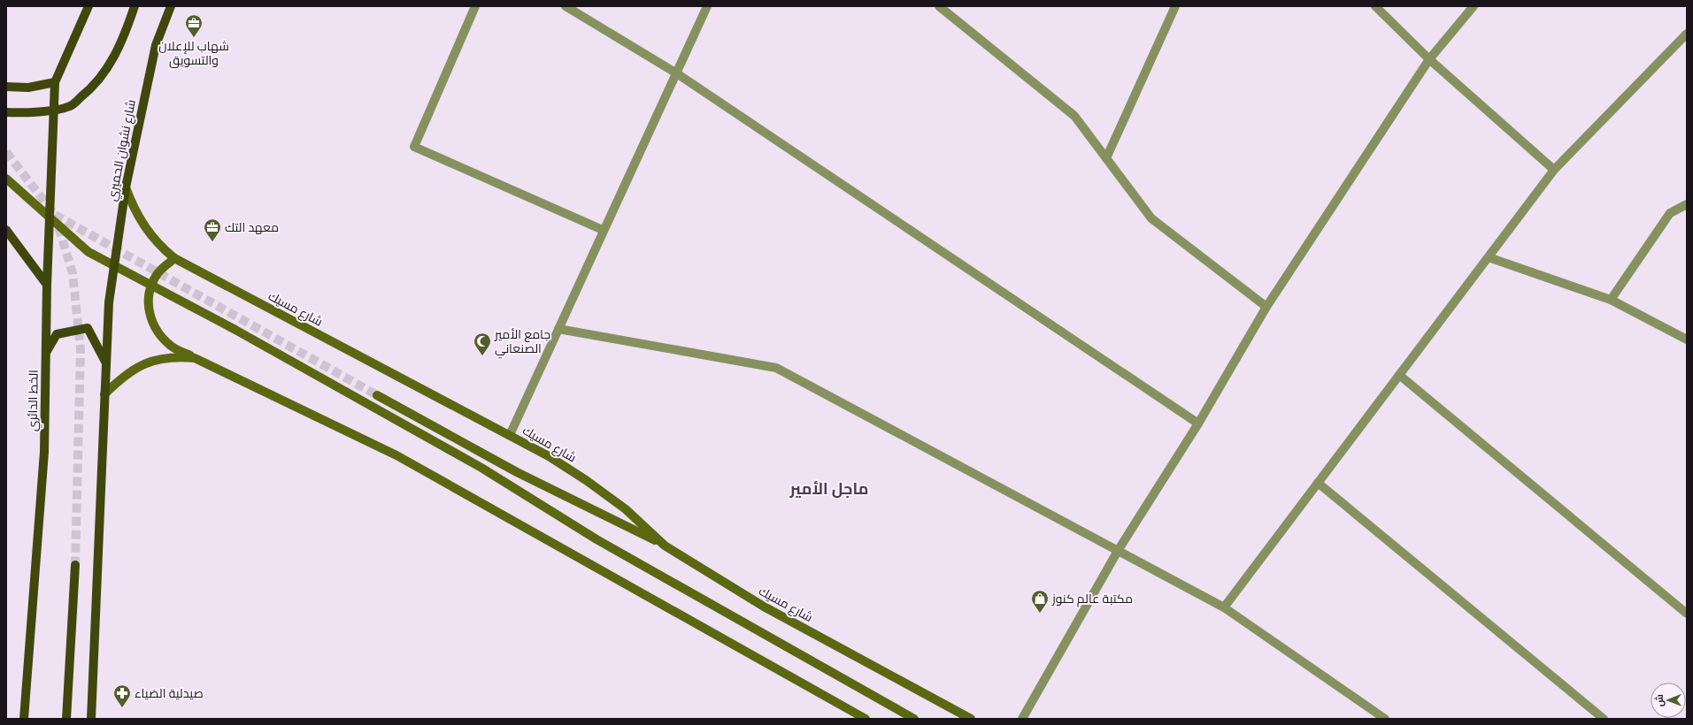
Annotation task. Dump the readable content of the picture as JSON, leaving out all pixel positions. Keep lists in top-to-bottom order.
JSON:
{
  "streets": {
    "main road": ["شارع نشوان الحميري", "الخط الدائري"],
    "street": ["شارع مسيك"]
  },
  "crossings": [
    ["شارع نشوان الحميري", "شارع مسيك"]
  ],
  "districts": ["ماجل الأمير"],
  "places": {
    "office": ["شهاب للإعلان والتسويق", "معهد التك"],
    "mosque": ["جامع الأمير الصنعاني"],
    "shop": ["مكتبة عالم كنوز"],
    "pharmacy": ["صيدلية الضياء"]
  },
  "north": "left"
}
